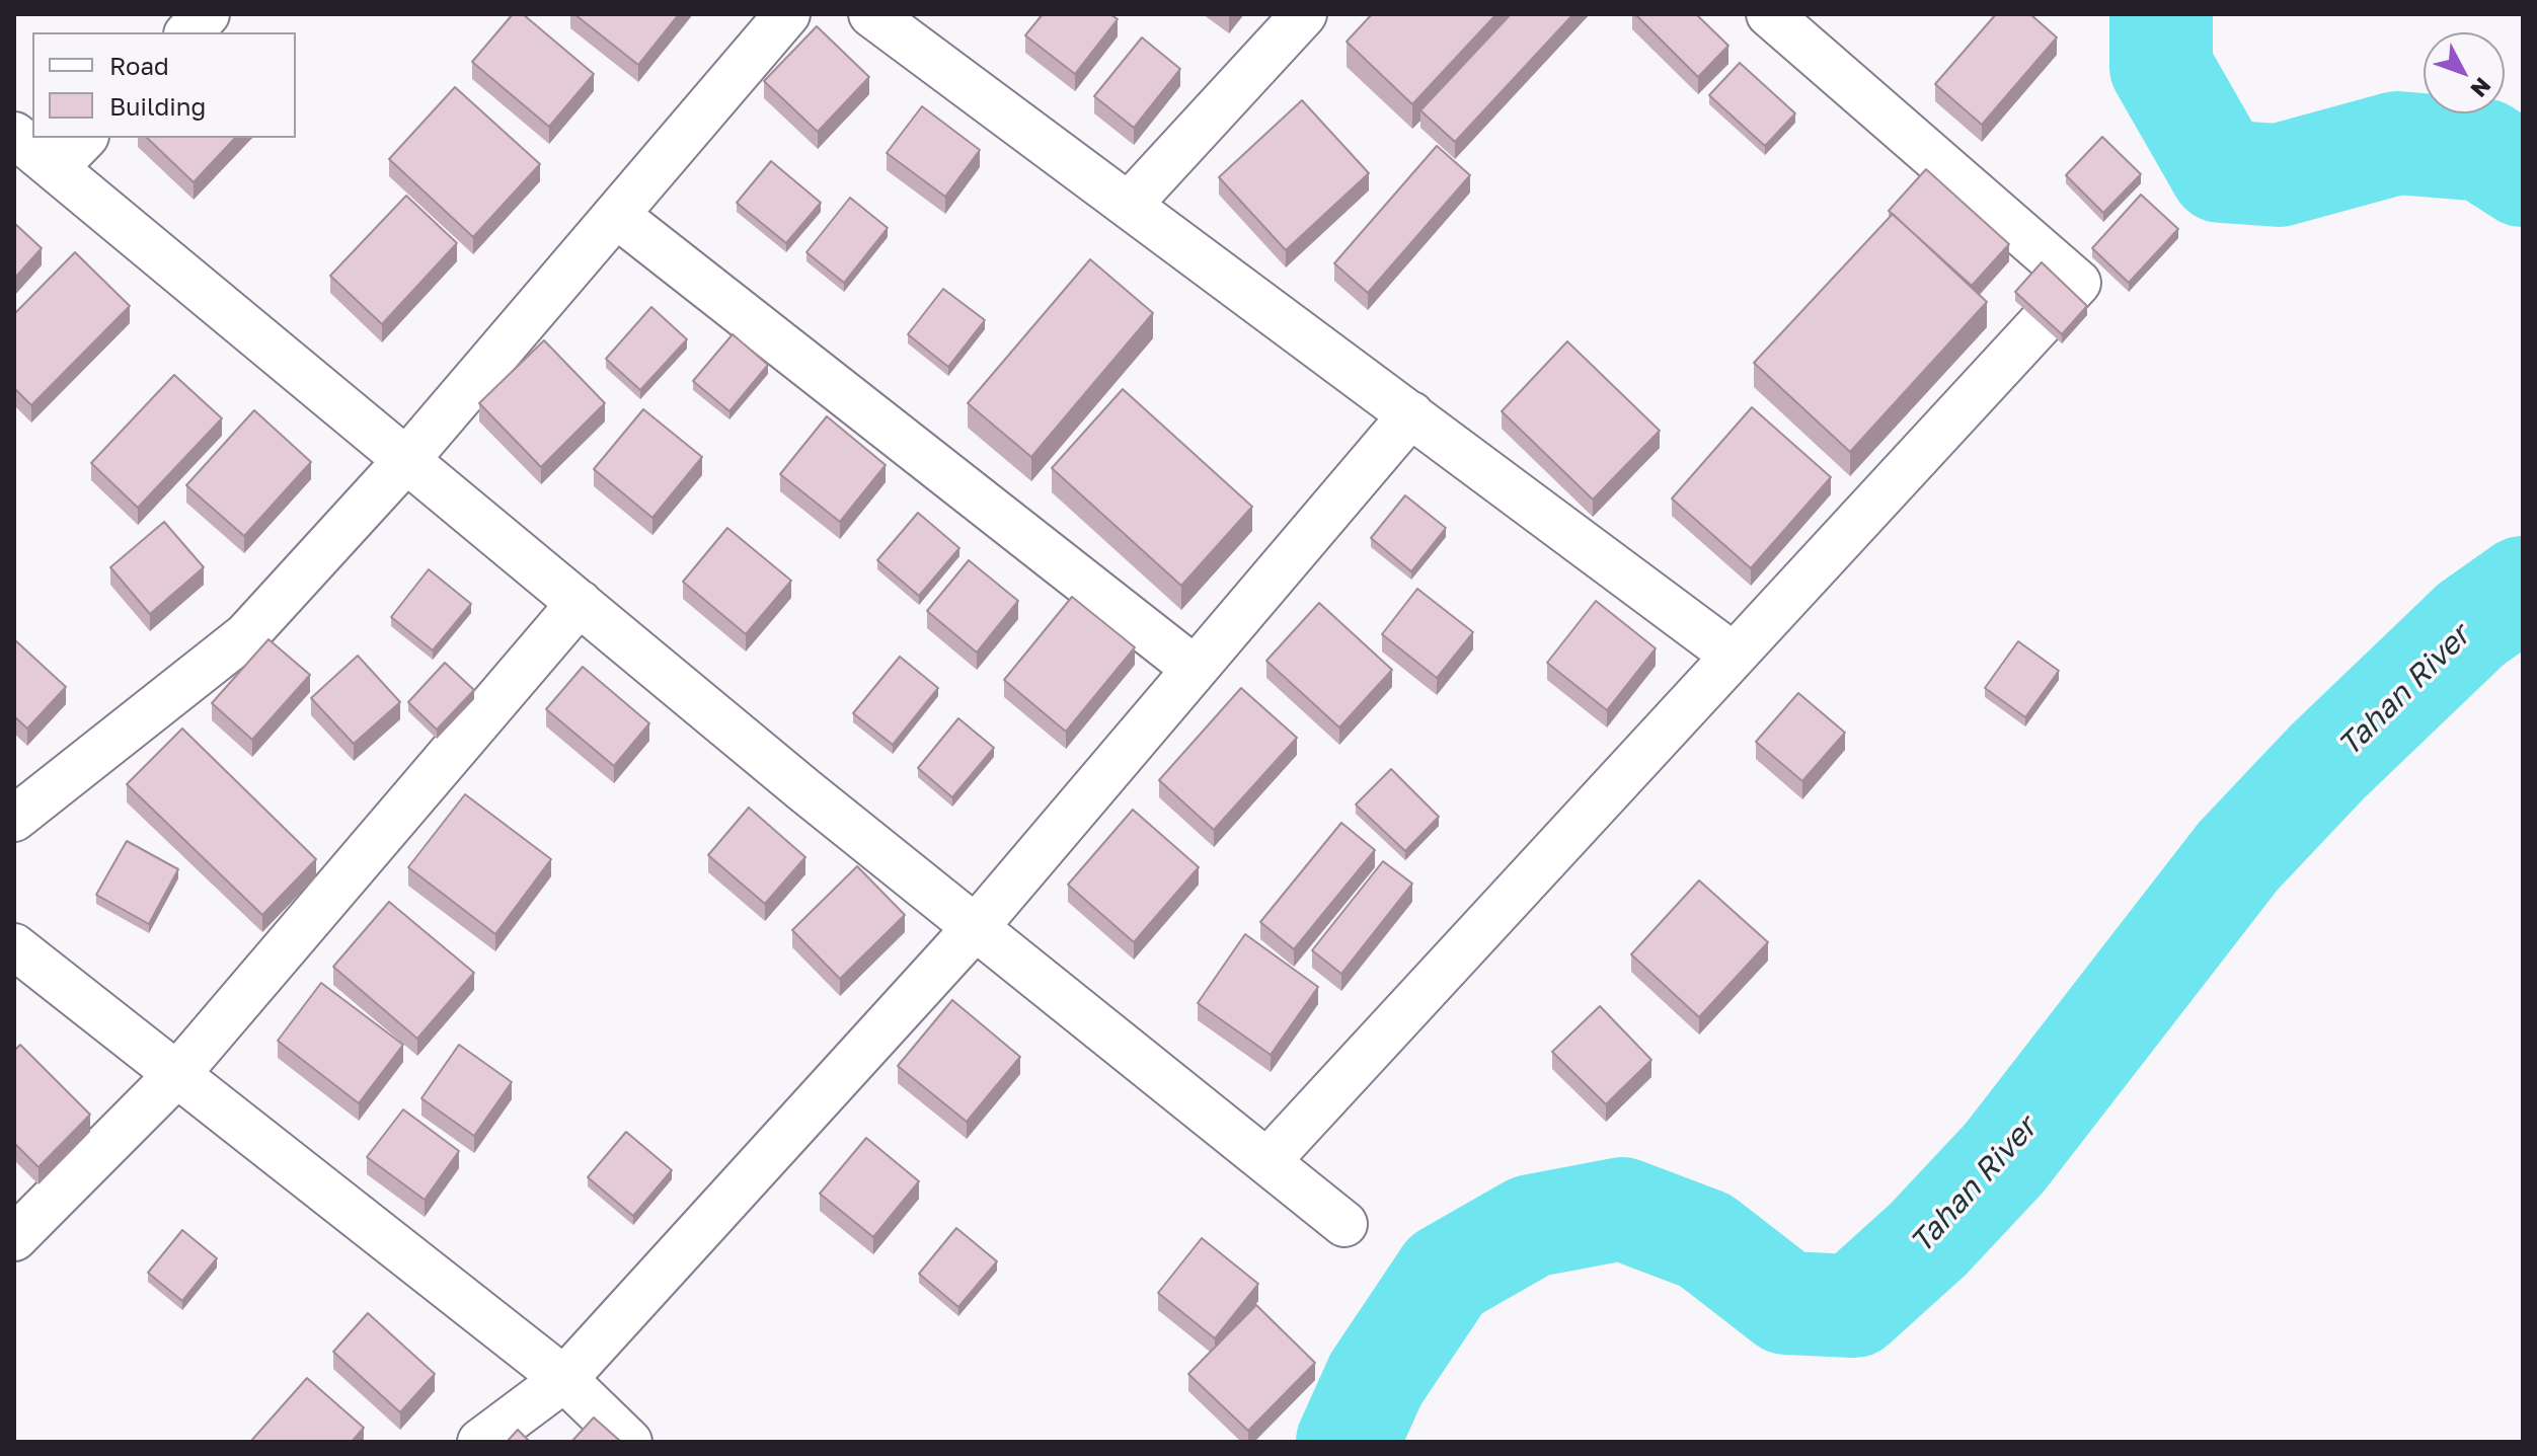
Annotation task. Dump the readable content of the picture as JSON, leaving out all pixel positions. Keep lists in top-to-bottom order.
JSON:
{
  "water": ["Tahan River"],
  "legend": ["Road", "Building"],
  "north": "bottom right"
}
